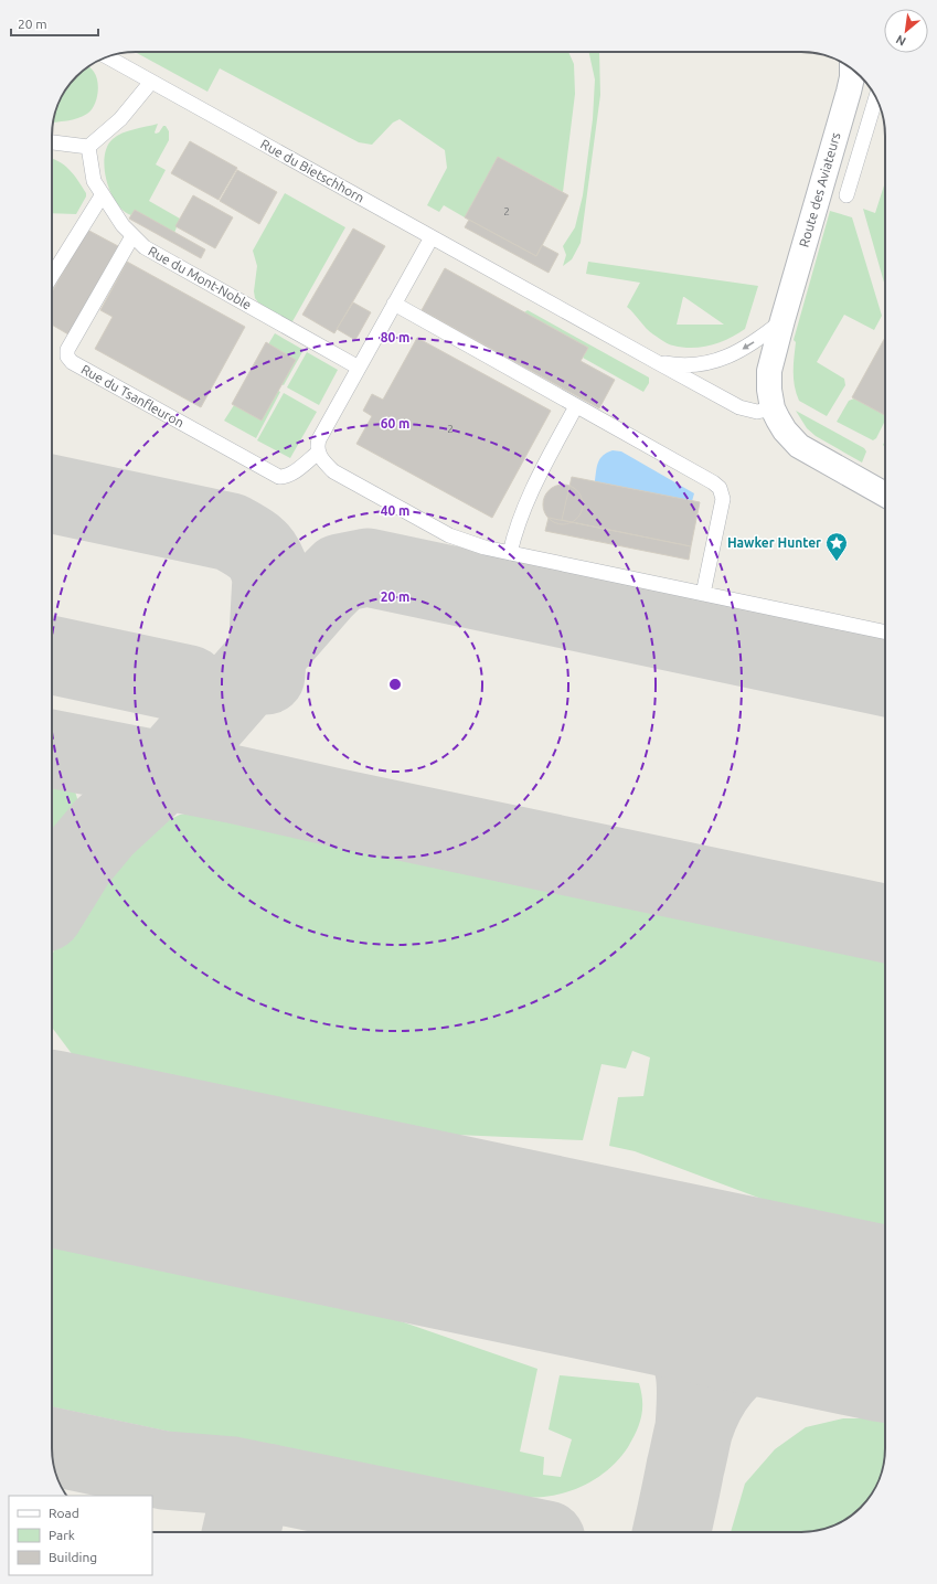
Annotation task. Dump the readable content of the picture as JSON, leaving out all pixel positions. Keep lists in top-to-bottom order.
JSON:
{
  "streets": {
    "street": ["Route des Aviateurs"],
    "lane": ["Rue du Bietschhorn", "Rue du Mont-Noble", "Rue du Tsanfleuron"]
  },
  "crossings": [
    ["Rue du Mont-Noble", "Rue du Tsanfleuron"]
  ],
  "places": {
    "place": ["Hawker Hunter"]
  },
  "house_numbers": ["2", "2"],
  "legend": ["Road", "Park", "Building"],
  "scale_bar": "20 m",
  "north": "bottom left",
  "rings": [
    "80 m",
    "60 m",
    "40 m",
    "20 m"
  ]
}
